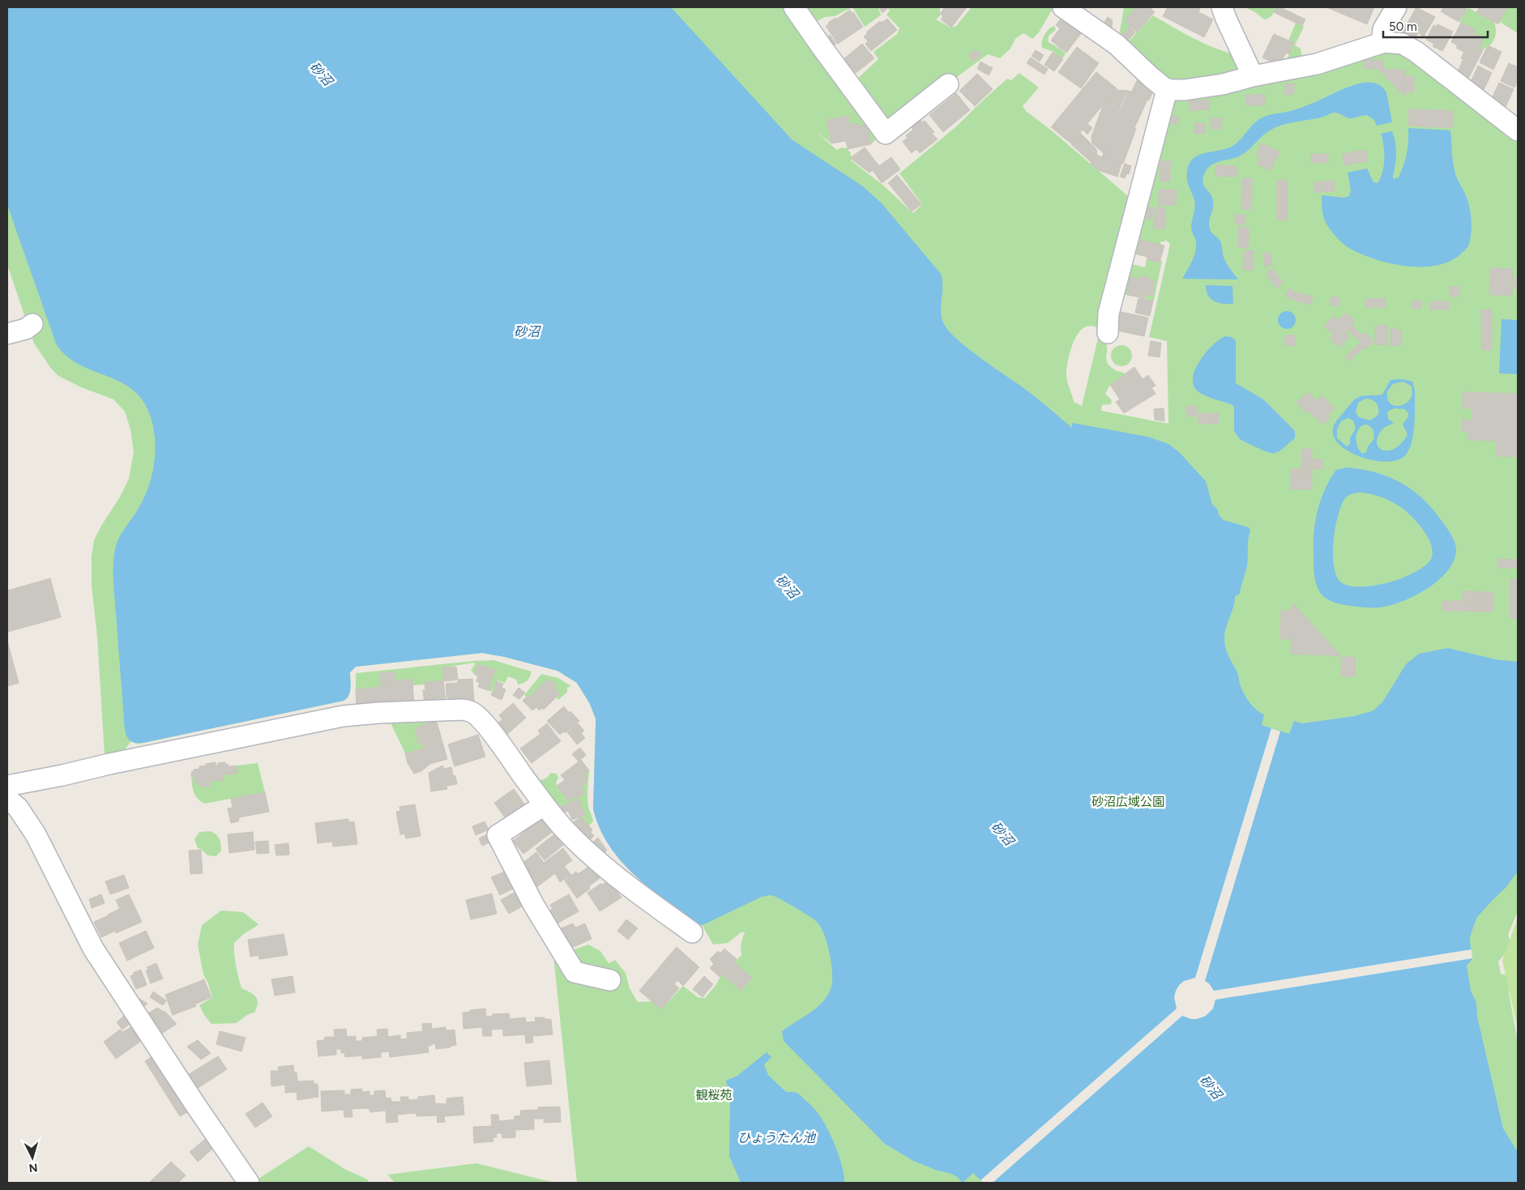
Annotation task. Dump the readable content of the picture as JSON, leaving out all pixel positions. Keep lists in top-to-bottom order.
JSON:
{
  "water": ["砂沼", "ひょうたん池"],
  "parks": ["砂沼広域公園", "観桜苑"],
  "scale_bar": "50 m",
  "north": "bottom"
}
